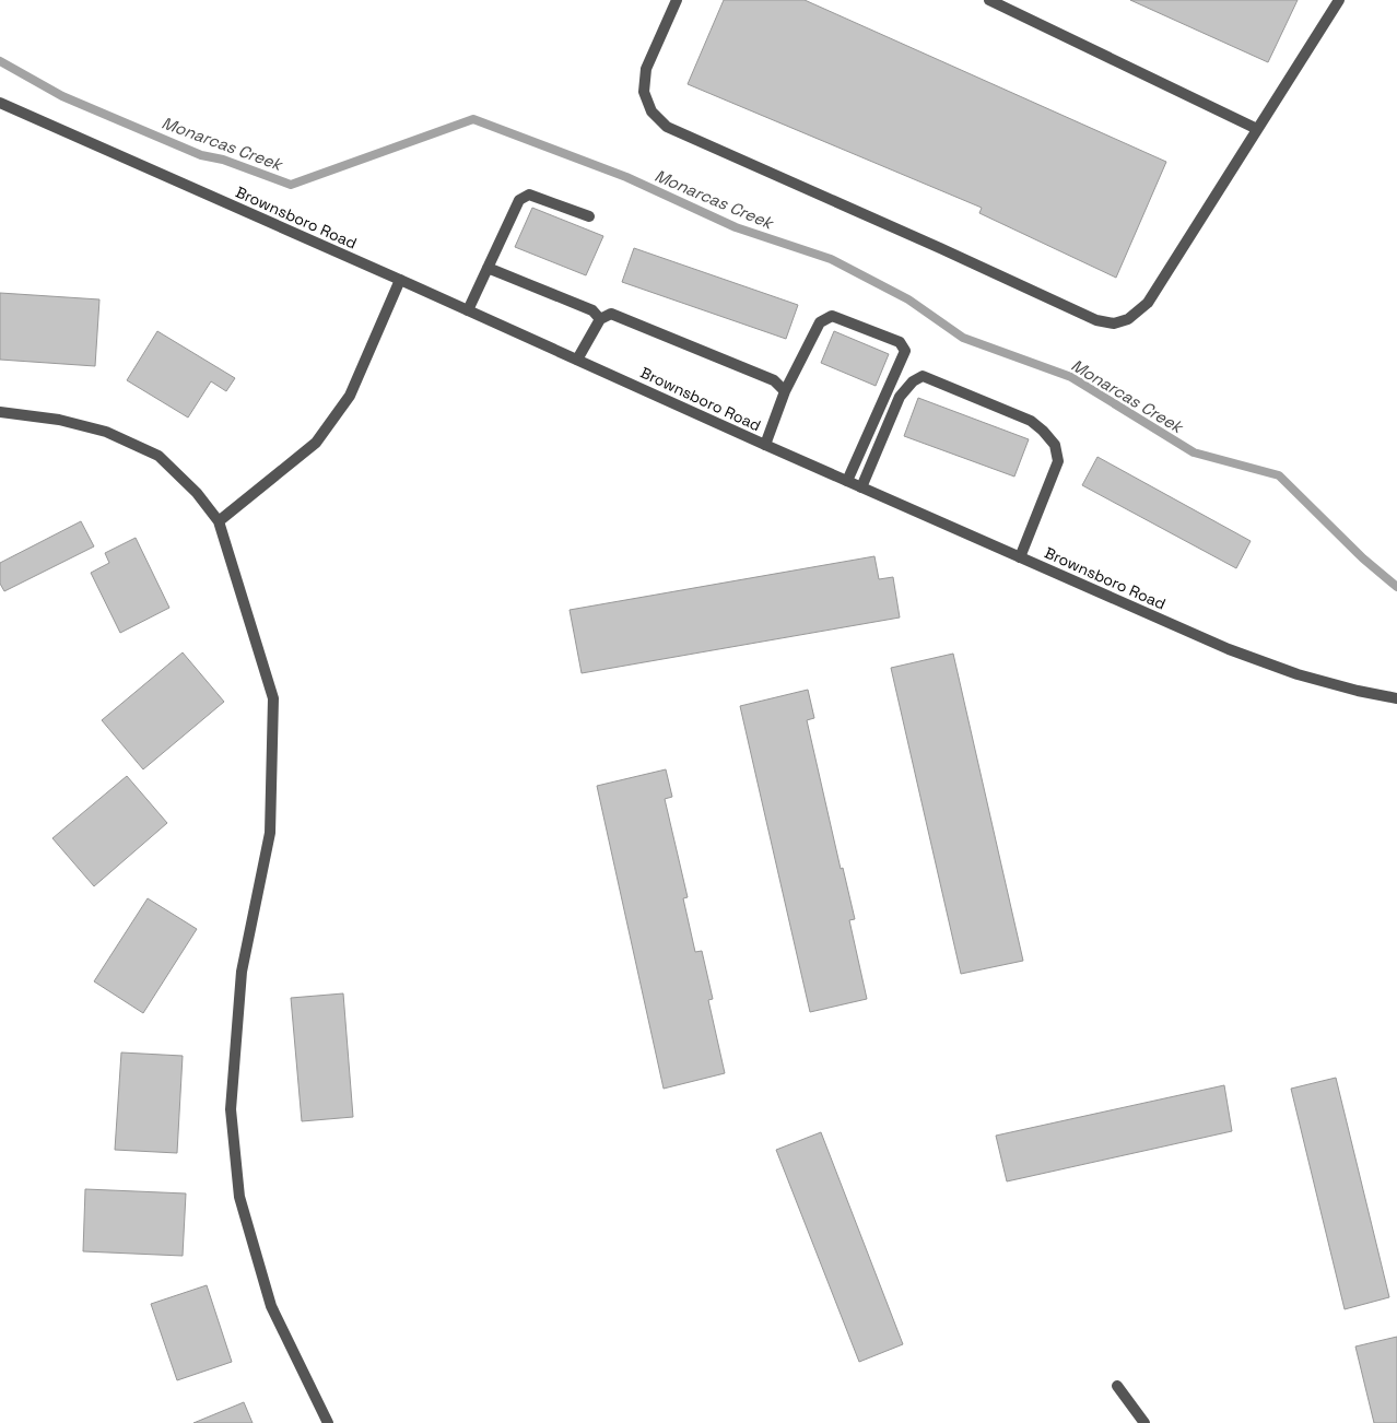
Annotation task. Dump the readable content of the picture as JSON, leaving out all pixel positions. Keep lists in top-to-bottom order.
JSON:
{
  "streets": {
    "street": ["Brownsboro Road"]
  },
  "water": ["Monarcas Creek"]
}
